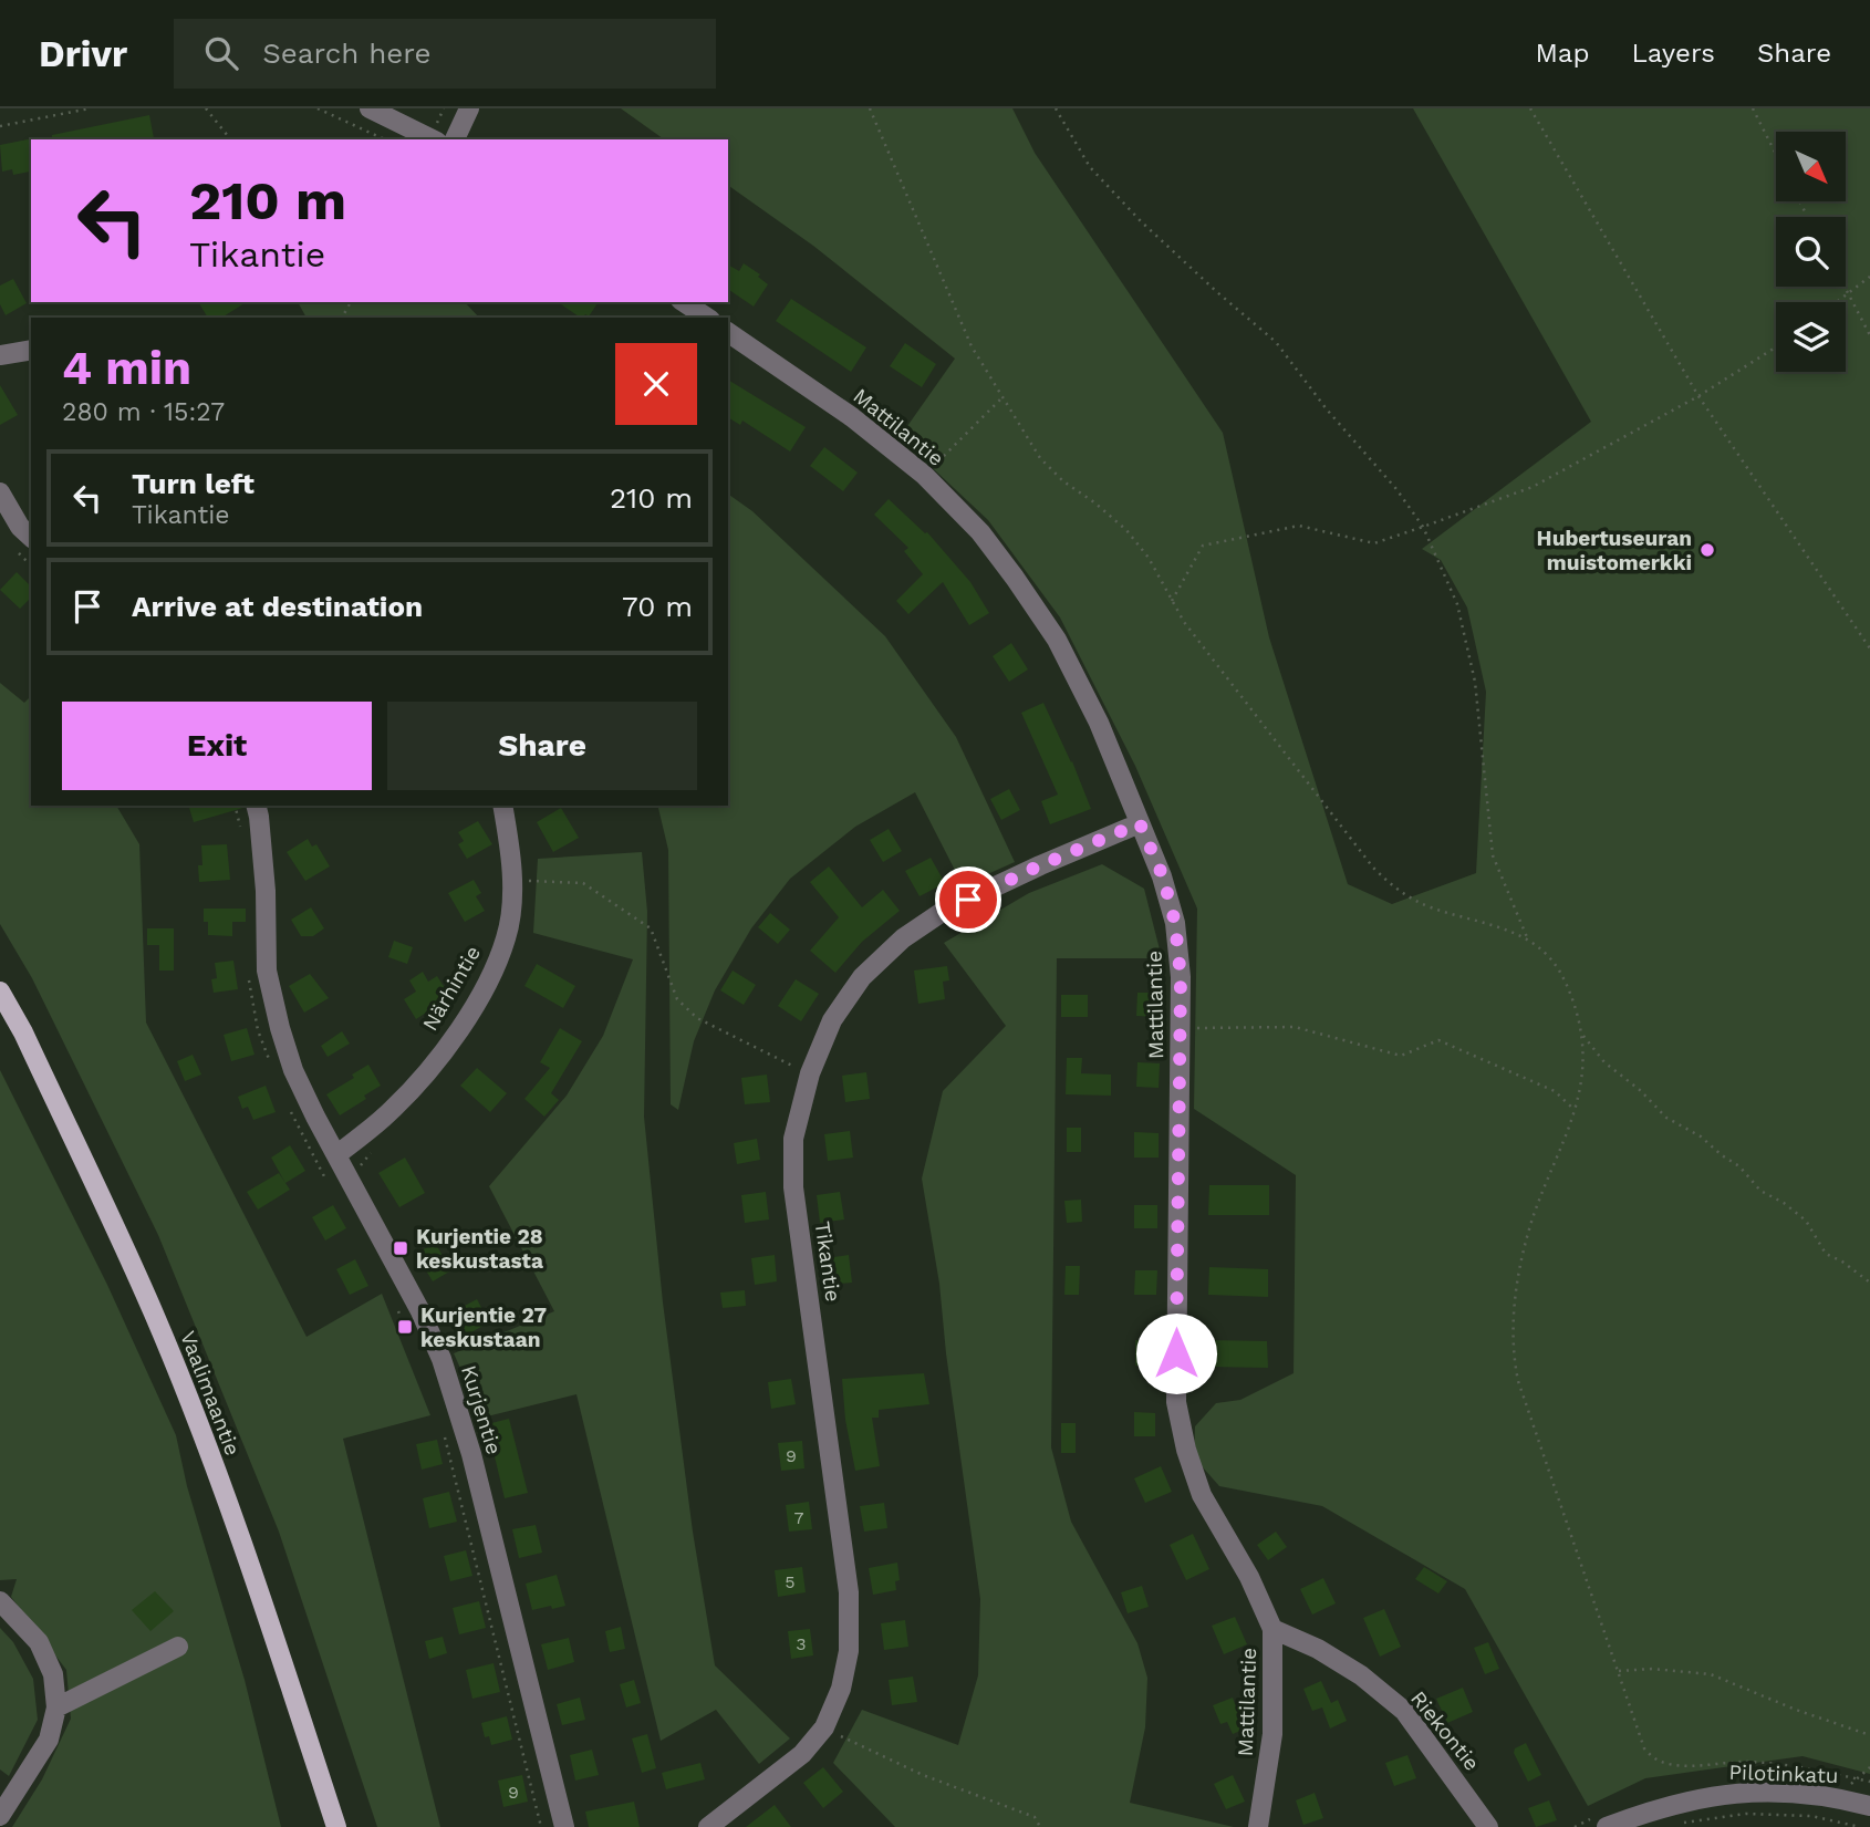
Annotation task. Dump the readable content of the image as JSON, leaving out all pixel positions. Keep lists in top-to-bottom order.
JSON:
{
  "streets": {
    "main road": ["Vaalimaantie"],
    "street": [
      "Mattilantie",
      "Närhintie",
      "Tikantie",
      "Kurjentie",
      "Riekontie",
      "Pilotinkatu"
    ]
  },
  "crossings": [
    ["Mattilantie", "Tikantie"],
    ["Mattilantie", "Riekontie"],
    ["Närhintie", "Kurjentie"]
  ],
  "places": {
    "other": ["Hubertuseuran muistomerkki"],
    "transit": ["Kurjentie 28 keskustasta", "Kurjentie 27 keskustaan"]
  },
  "house_numbers": [
    "9",
    "7",
    "5",
    "3",
    "9"
  ],
  "north": "bottom right",
  "page": {
    "header": "Drivr",
    "search": "Search here",
    "nav": ["Map", "Layers", "Share"],
    "turn": ["210 m", "Tikantie"],
    "heading": ["4 min", "280 m · 15:27"],
    "list": [
      {
        "name": "Turn left",
        "note": "Tikantie",
        "value": "210 m"
      },
      {
        "name": "Arrive at destination",
        "value": "70 m"
      }
    ],
    "buttons": ["Exit", "Share"]
  }
}
